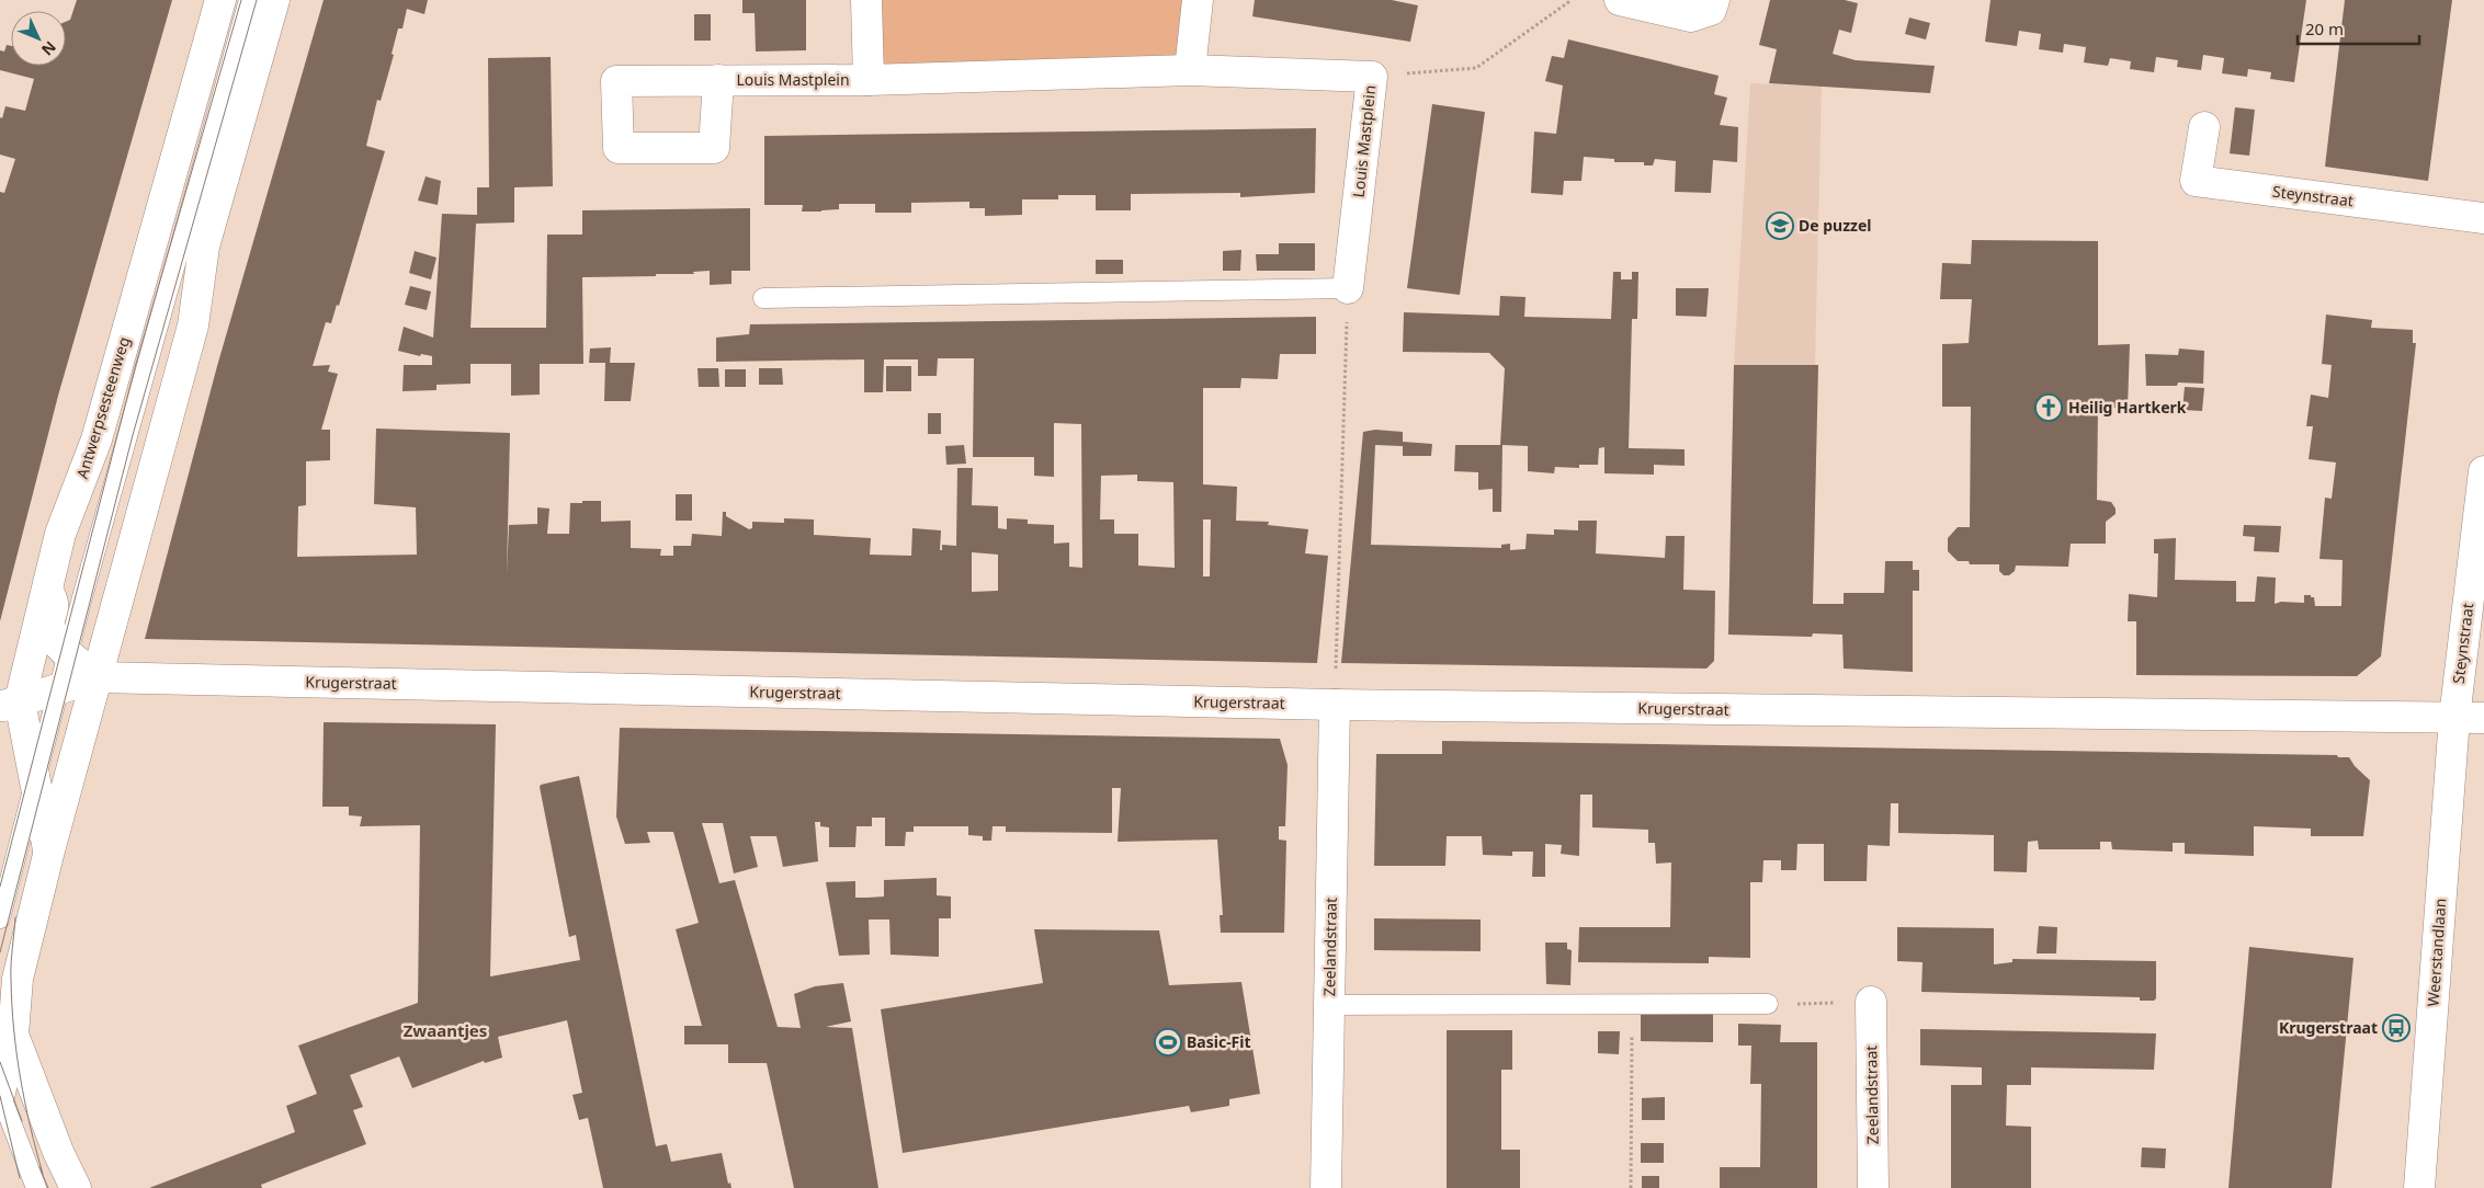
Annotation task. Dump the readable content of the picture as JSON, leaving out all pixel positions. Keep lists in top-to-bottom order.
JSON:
{
  "streets": {
    "street": [
      "Louis Mastplein",
      "Steynstraat",
      "Antwerpsesteenweg",
      "Krugerstraat",
      "Zeelandstraat",
      "Weerstandlaan"
    ]
  },
  "crossings": [
    ["Steynstraat", "Krugerstraat"],
    ["Steynstraat", "Weerstandlaan"],
    ["Antwerpsesteenweg", "Krugerstraat"],
    ["Krugerstraat", "Zeelandstraat"],
    ["Krugerstraat", "Weerstandlaan"]
  ],
  "districts": ["Zwaantjes"],
  "places": {
    "school or university": ["De puzzel"],
    "church": ["Heilig Hartkerk"],
    "bus stop": ["Krugerstraat"],
    "sports": ["Basic-Fit"]
  },
  "scale_bar": "20 m",
  "north": "bottom right"
}
